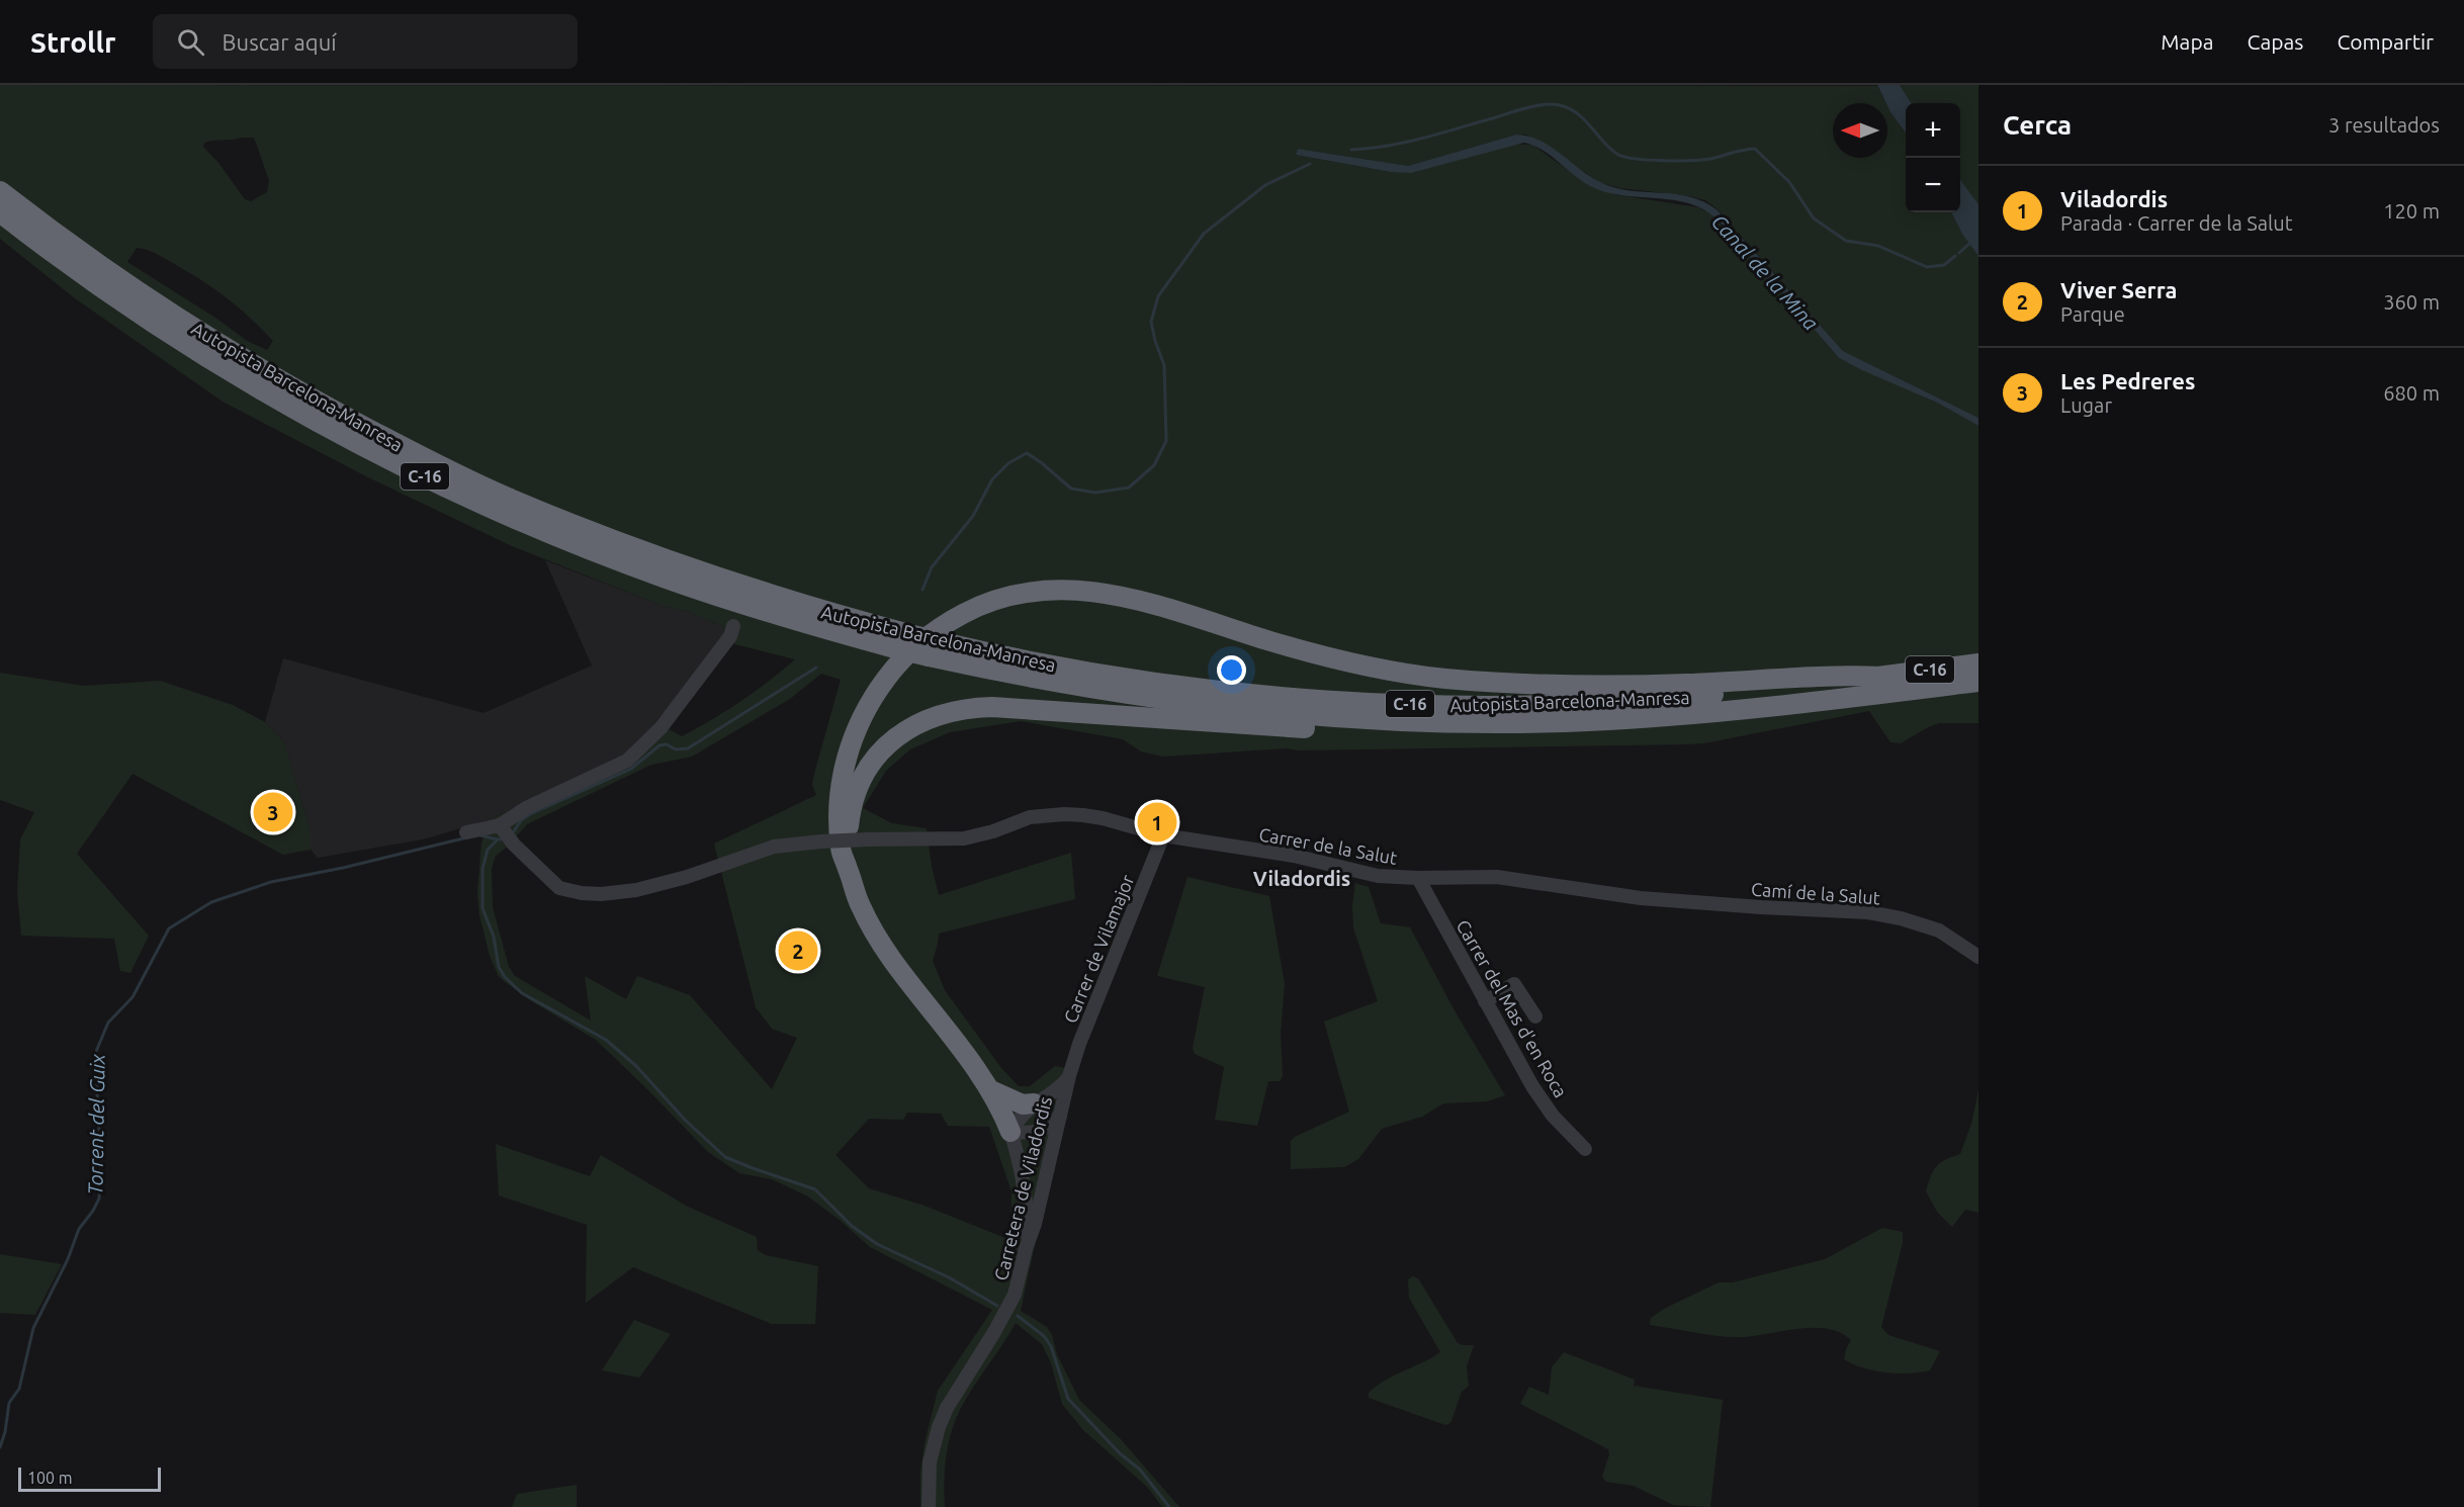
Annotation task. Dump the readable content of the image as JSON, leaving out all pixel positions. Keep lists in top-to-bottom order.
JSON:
{
  "streets": {
    "highway": ["Autopista Barcelona-Manresa", "C-16"],
    "street": [
      "Carrer de la Salut",
      "Camí de la Salut",
      "Carrer de Vilamajor",
      "Carrer del Mas d'en Roca",
      "Carretera de Viladordis"
    ]
  },
  "crossings": [
    ["Carrer de la Salut", "Camí de la Salut"],
    ["Carrer de la Salut", "Carrer de Vilamajor"],
    ["Carrer de la Salut", "Carrer del Mas d'en Roca"],
    ["Carrer de Vilamajor", "Carretera de Viladordis"]
  ],
  "districts": ["Viladordis"],
  "water": ["Canal de la Mina", "Torrent del Guix"],
  "scale_bar": "100 m",
  "north": "left",
  "page": {
    "header": "Strollr",
    "search": "Buscar aquí",
    "nav": ["Mapa", "Capas", "Compartir"],
    "heading": ["Cerca", "3 resultados"],
    "map_buttons": ["+", "−"],
    "list": [
      {
        "mark": "1",
        "name": "Viladordis",
        "note": "Parada · Carrer de la Salut",
        "value": "120 m"
      },
      {
        "mark": "2",
        "name": "Viver Serra",
        "note": "Parque",
        "value": "360 m"
      },
      {
        "mark": "3",
        "name": "Les Pedreres",
        "note": "Lugar",
        "value": "680 m"
      }
    ],
    "pins": ["3", "1", "2"],
    "scale": "100 m"
  }
}
